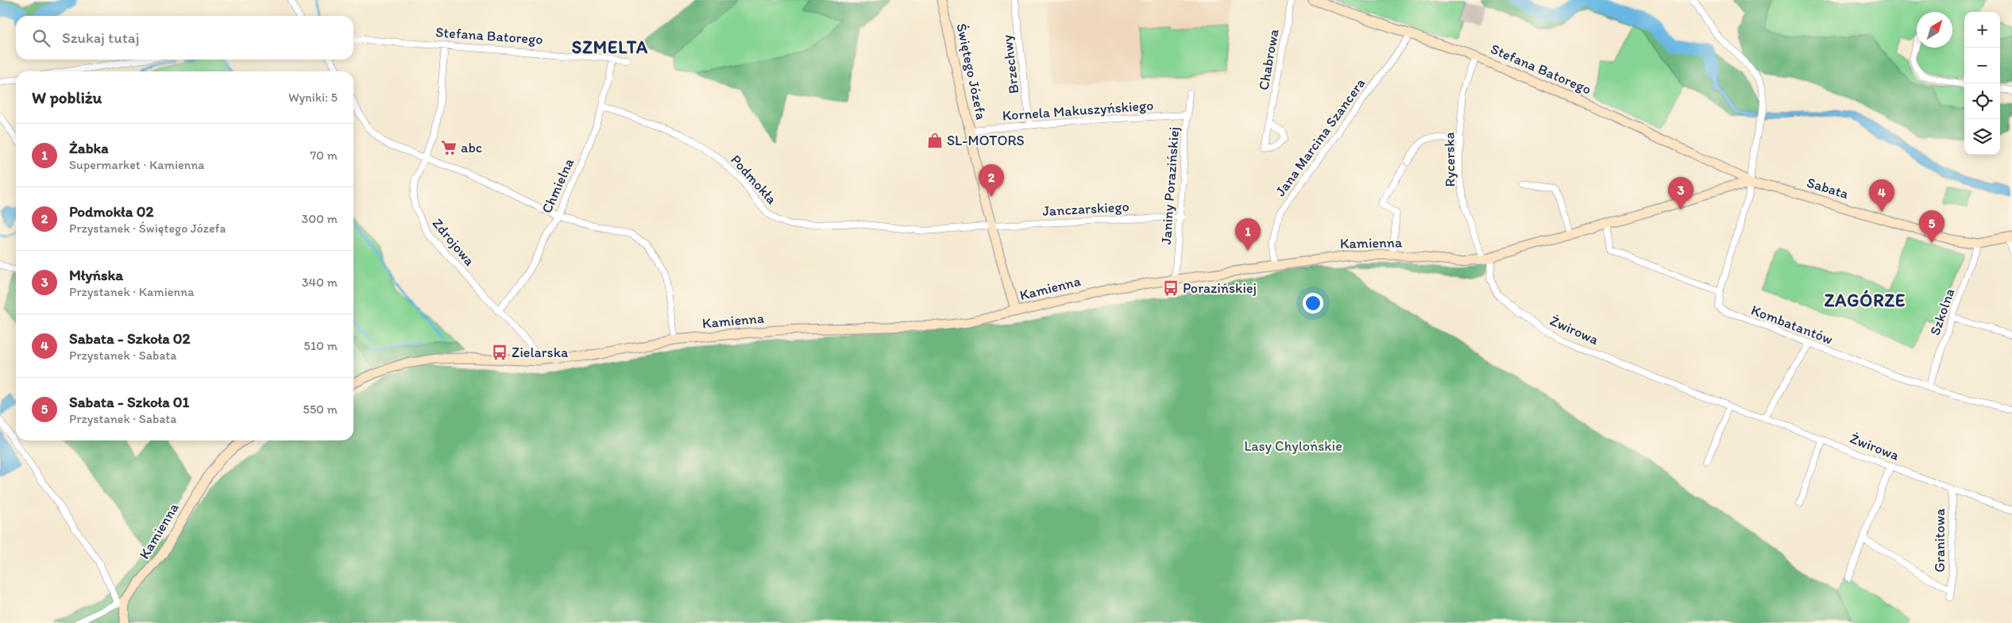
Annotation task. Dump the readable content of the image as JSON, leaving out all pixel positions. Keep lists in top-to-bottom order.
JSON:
{
  "streets": {
    "street": [
      "Stefana Batorego",
      "Chabrowa",
      "Brzechwy",
      "Świętego Józefa",
      "Kornela Makuszyńskiego",
      "Jana Marcina Szancera",
      "Rycerska",
      "Podmokła",
      "Chmielna",
      "Janiny Porazińskiej",
      "Sabata",
      "Janczarskiego",
      "Zdrojowa",
      "Kamienna",
      "Szkolna",
      "Kombatantów",
      "Żwirowa",
      "Granitowa"
    ]
  },
  "crossings": [
    ["Stefana Batorego", "Jana Marcina Szancera"],
    ["Stefana Batorego", "Rycerska"],
    ["Stefana Batorego", "Chmielna"],
    ["Stefana Batorego", "Sabata"],
    ["Stefana Batorego", "Zdrojowa"],
    ["Stefana Batorego", "Kamienna"],
    ["Brzechwy", "Kornela Makuszyńskiego"],
    ["Świętego Józefa", "Kornela Makuszyńskiego"],
    ["Świętego Józefa", "Podmokła"],
    ["Świętego Józefa", "Janczarskiego"],
    ["Świętego Józefa", "Kamienna"],
    ["Kornela Makuszyńskiego", "Janiny Porazińskiej"],
    ["Jana Marcina Szancera", "Kamienna"],
    ["Rycerska", "Kamienna"],
    ["Rycerska", "Żwirowa"],
    ["Podmokła", "Chmielna"],
    ["Podmokła", "Janczarskiego"],
    ["Chmielna", "Zdrojowa"],
    ["Janiny Porazińskiej", "Janczarskiego"],
    ["Janiny Porazińskiej", "Kamienna"],
    ["Sabata", "Kamienna"],
    ["Sabata", "Szkolna"],
    ["Zdrojowa", "Kamienna"],
    ["Kamienna", "Żwirowa"],
    ["Szkolna", "Kombatantów"],
    ["Żwirowa", "Granitowa"]
  ],
  "districts": ["SZMELTA", "ZAGÓRZE"],
  "parks": ["Lasy Chylońskie"],
  "places": {
    "shop": ["SL-MOTORS"],
    "supermarket": ["abc"],
    "bus stop": ["Porazińskiej", "Zielarska"]
  },
  "north": "top right",
  "page": {
    "map_buttons": ["+", "−"],
    "search": "Szukaj tutaj",
    "heading": ["W pobliżu", "Wyniki: 5"],
    "list": [
      {
        "mark": "1",
        "name": "Żabka",
        "note": "Supermarket · Kamienna",
        "value": "70 m"
      },
      {
        "mark": "2",
        "name": "Podmokła 02",
        "note": "Przystanek · Świętego Józefa",
        "value": "300 m"
      },
      {
        "mark": "3",
        "name": "Młyńska",
        "note": "Przystanek · Kamienna",
        "value": "340 m"
      },
      {
        "mark": "4",
        "name": "Sabata - Szkoła 02",
        "note": "Przystanek · Sabata",
        "value": "510 m"
      },
      {
        "mark": "5",
        "name": "Sabata - Szkoła 01",
        "note": "Przystanek · Sabata",
        "value": "550 m"
      }
    ],
    "pins": [
      "2",
      "3",
      "4",
      "5",
      "1"
    ]
  }
}
